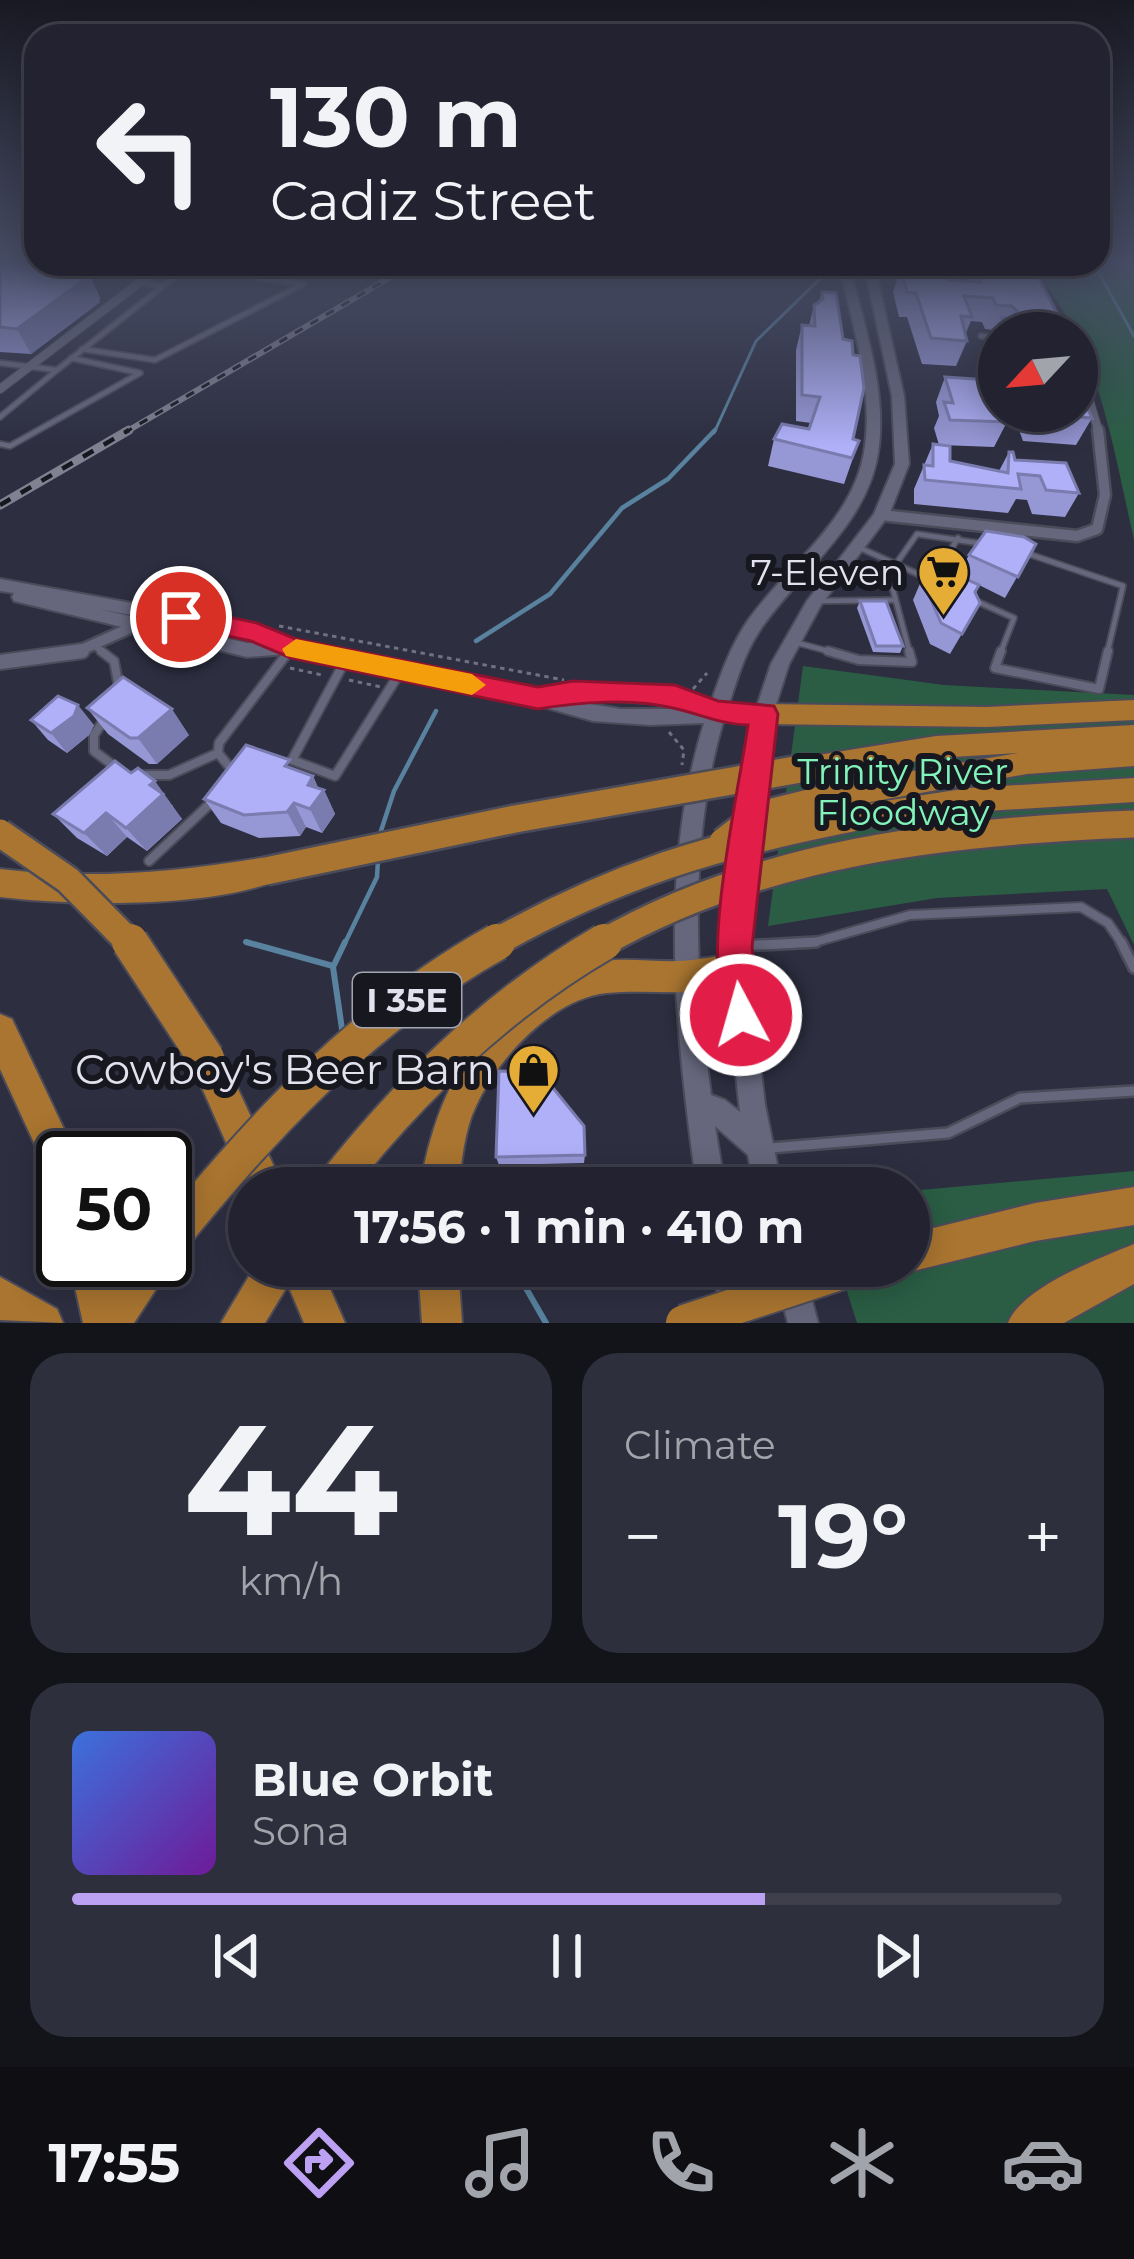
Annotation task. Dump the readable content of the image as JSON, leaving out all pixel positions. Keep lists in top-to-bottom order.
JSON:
{
  "streets": {
    "highway": ["I 35E"]
  },
  "parks": ["Trinity River Floodway"],
  "places": {
    "supermarket": ["7-Eleven"],
    "shop": ["Cowboy's Beer Barn"]
  },
  "north": "bottom left",
  "page": {
    "turn": ["130 m", "Cadiz Street"],
    "limit": "50",
    "trip": "17:56 · 1 min · 410 m",
    "tile": [
      ["44", "km/h"],
      "Climate"
    ],
    "heat": ["−", "19°", "+"],
    "song": ["Blue Orbit", "Sona"],
    "tabs": "17:55"
  }
}
